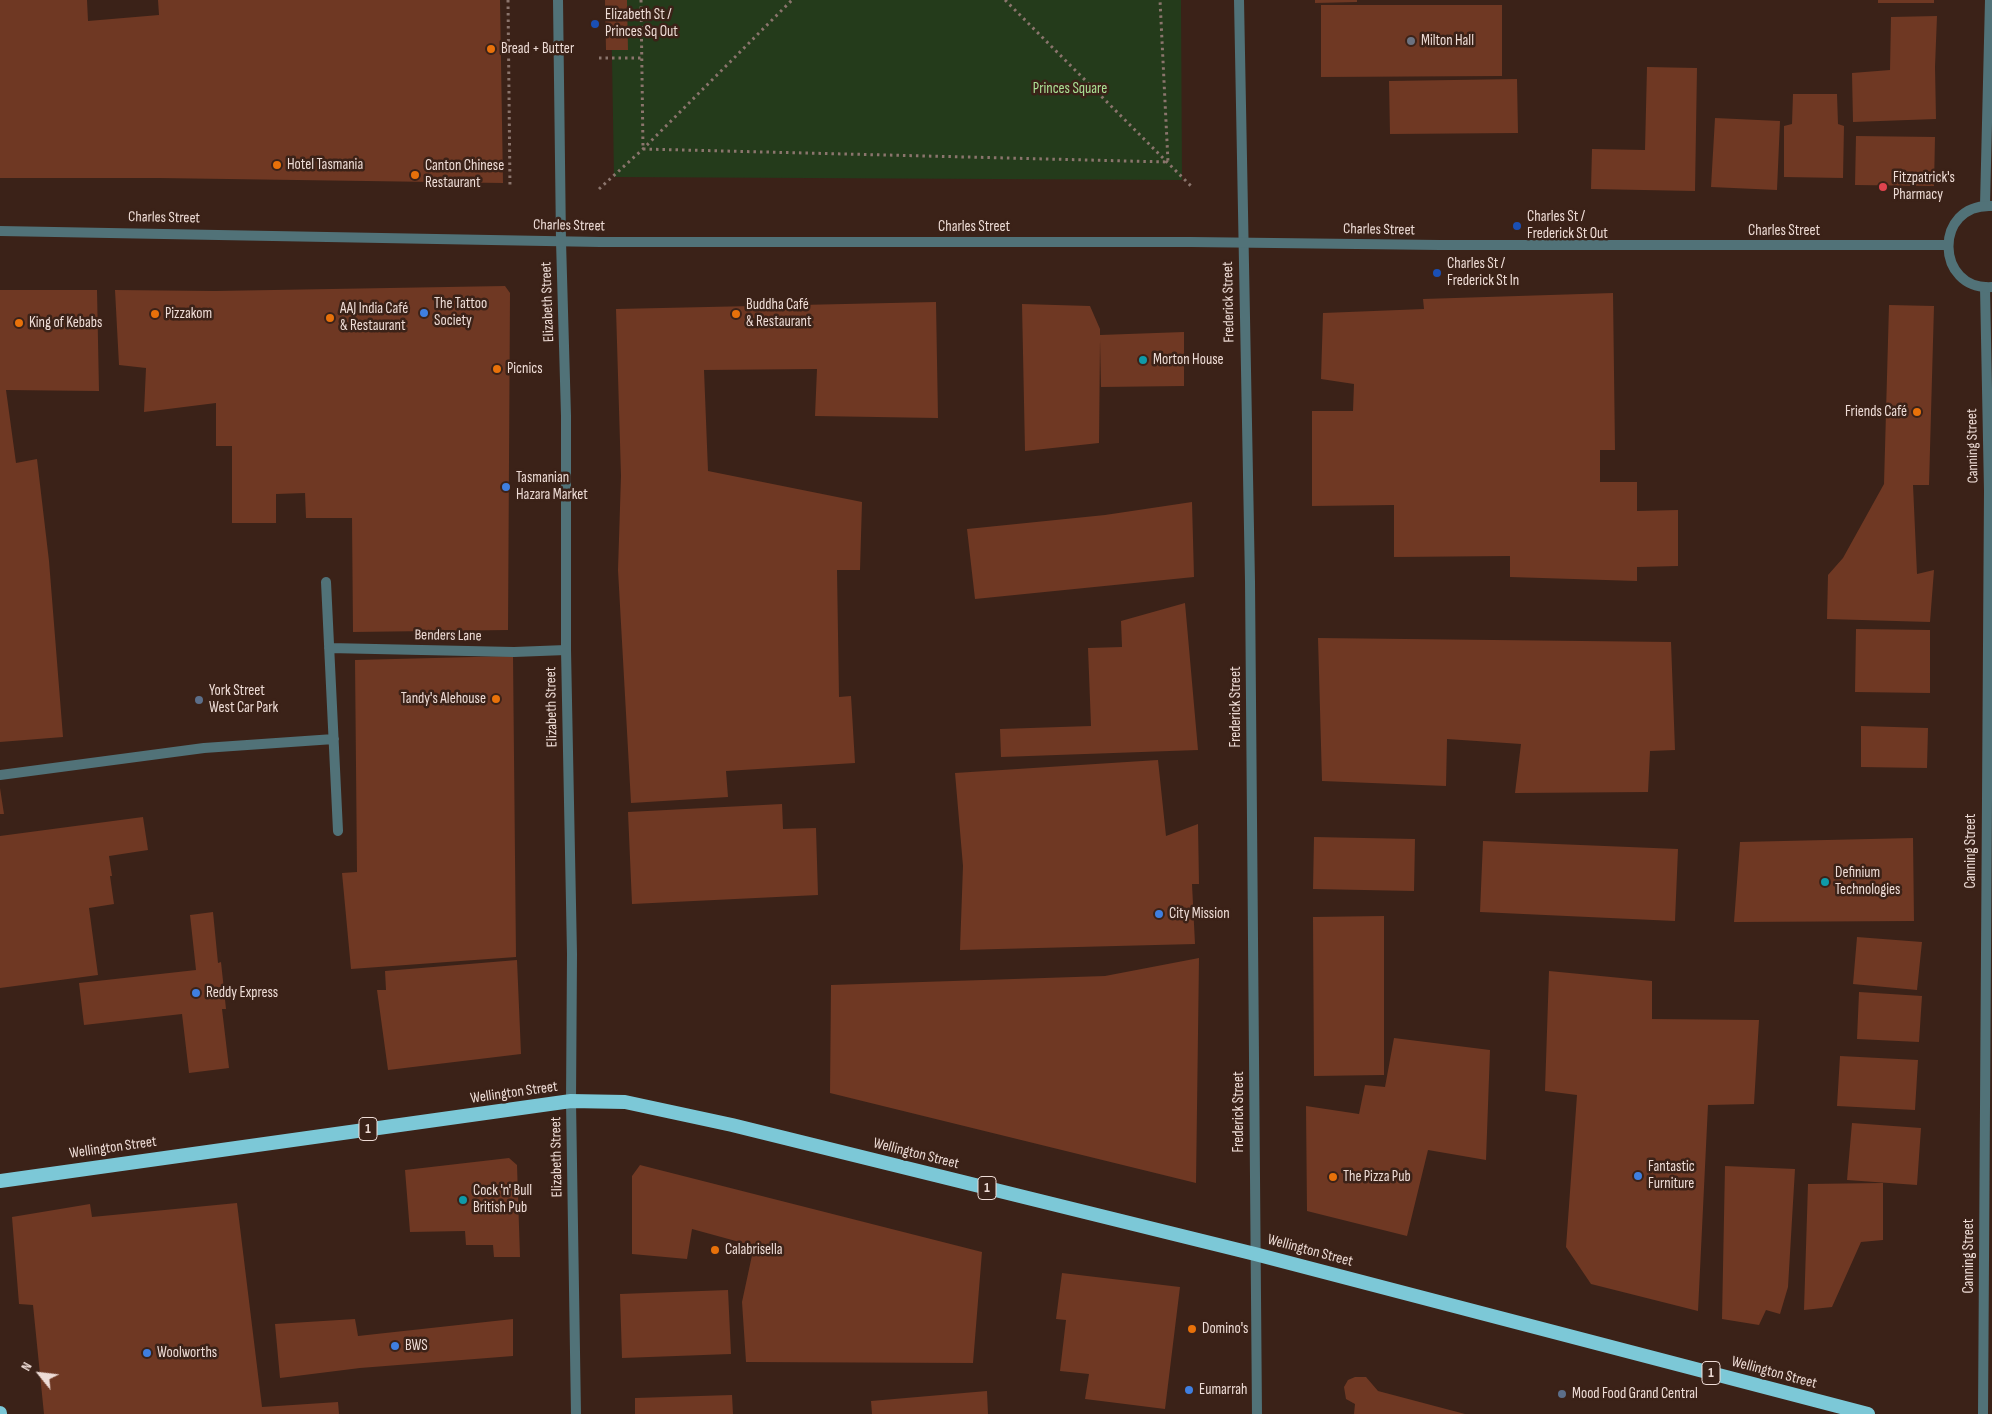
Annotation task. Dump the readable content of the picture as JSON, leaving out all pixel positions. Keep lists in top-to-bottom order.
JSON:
{
  "streets": {
    "highway": ["Wellington Street", "1"],
    "street": [
      "Charles Street",
      "Elizabeth Street",
      "Frederick Street",
      "Canning Street",
      "Benders Lane"
    ]
  },
  "crossings": [
    ["Charles Street", "Elizabeth Street"],
    ["Charles Street", "Frederick Street"],
    ["Elizabeth Street", "Benders Lane"],
    ["Elizabeth Street", "Wellington Street"],
    ["Frederick Street", "Wellington Street"]
  ],
  "parks": ["Princes Square"],
  "places": [
    "Elizabeth St / Princes Sq Out",
    "Milton Hall",
    "Bread + Butter",
    "Hotel Tasmania",
    "Canton Chinese Restaurant",
    "Fitzpatrick's Pharmacy",
    "Charles St / Frederick St Out",
    "Charles St / Frederick St In",
    "The Tattoo Society",
    "Pizzakom",
    "Buddha Café & Restaurant",
    "AAJ India Café & Restaurant",
    "King of Kebabs",
    "Morton House",
    "Picnics",
    "Friends Café",
    "Tasmanian Hazara Market",
    "Tandy's Alehouse",
    "York Street West Car Park",
    "Definium Technologies",
    "City Mission",
    "Reddy Express",
    "Fantastic Furniture",
    "The Pizza Pub",
    "Cock 'n' Bull British Pub",
    "Calabrisella",
    "Domino's",
    "BWS",
    "Woolworths",
    "Eumarrah",
    "Mood Food Grand Central"
  ],
  "north": "top left"
}
